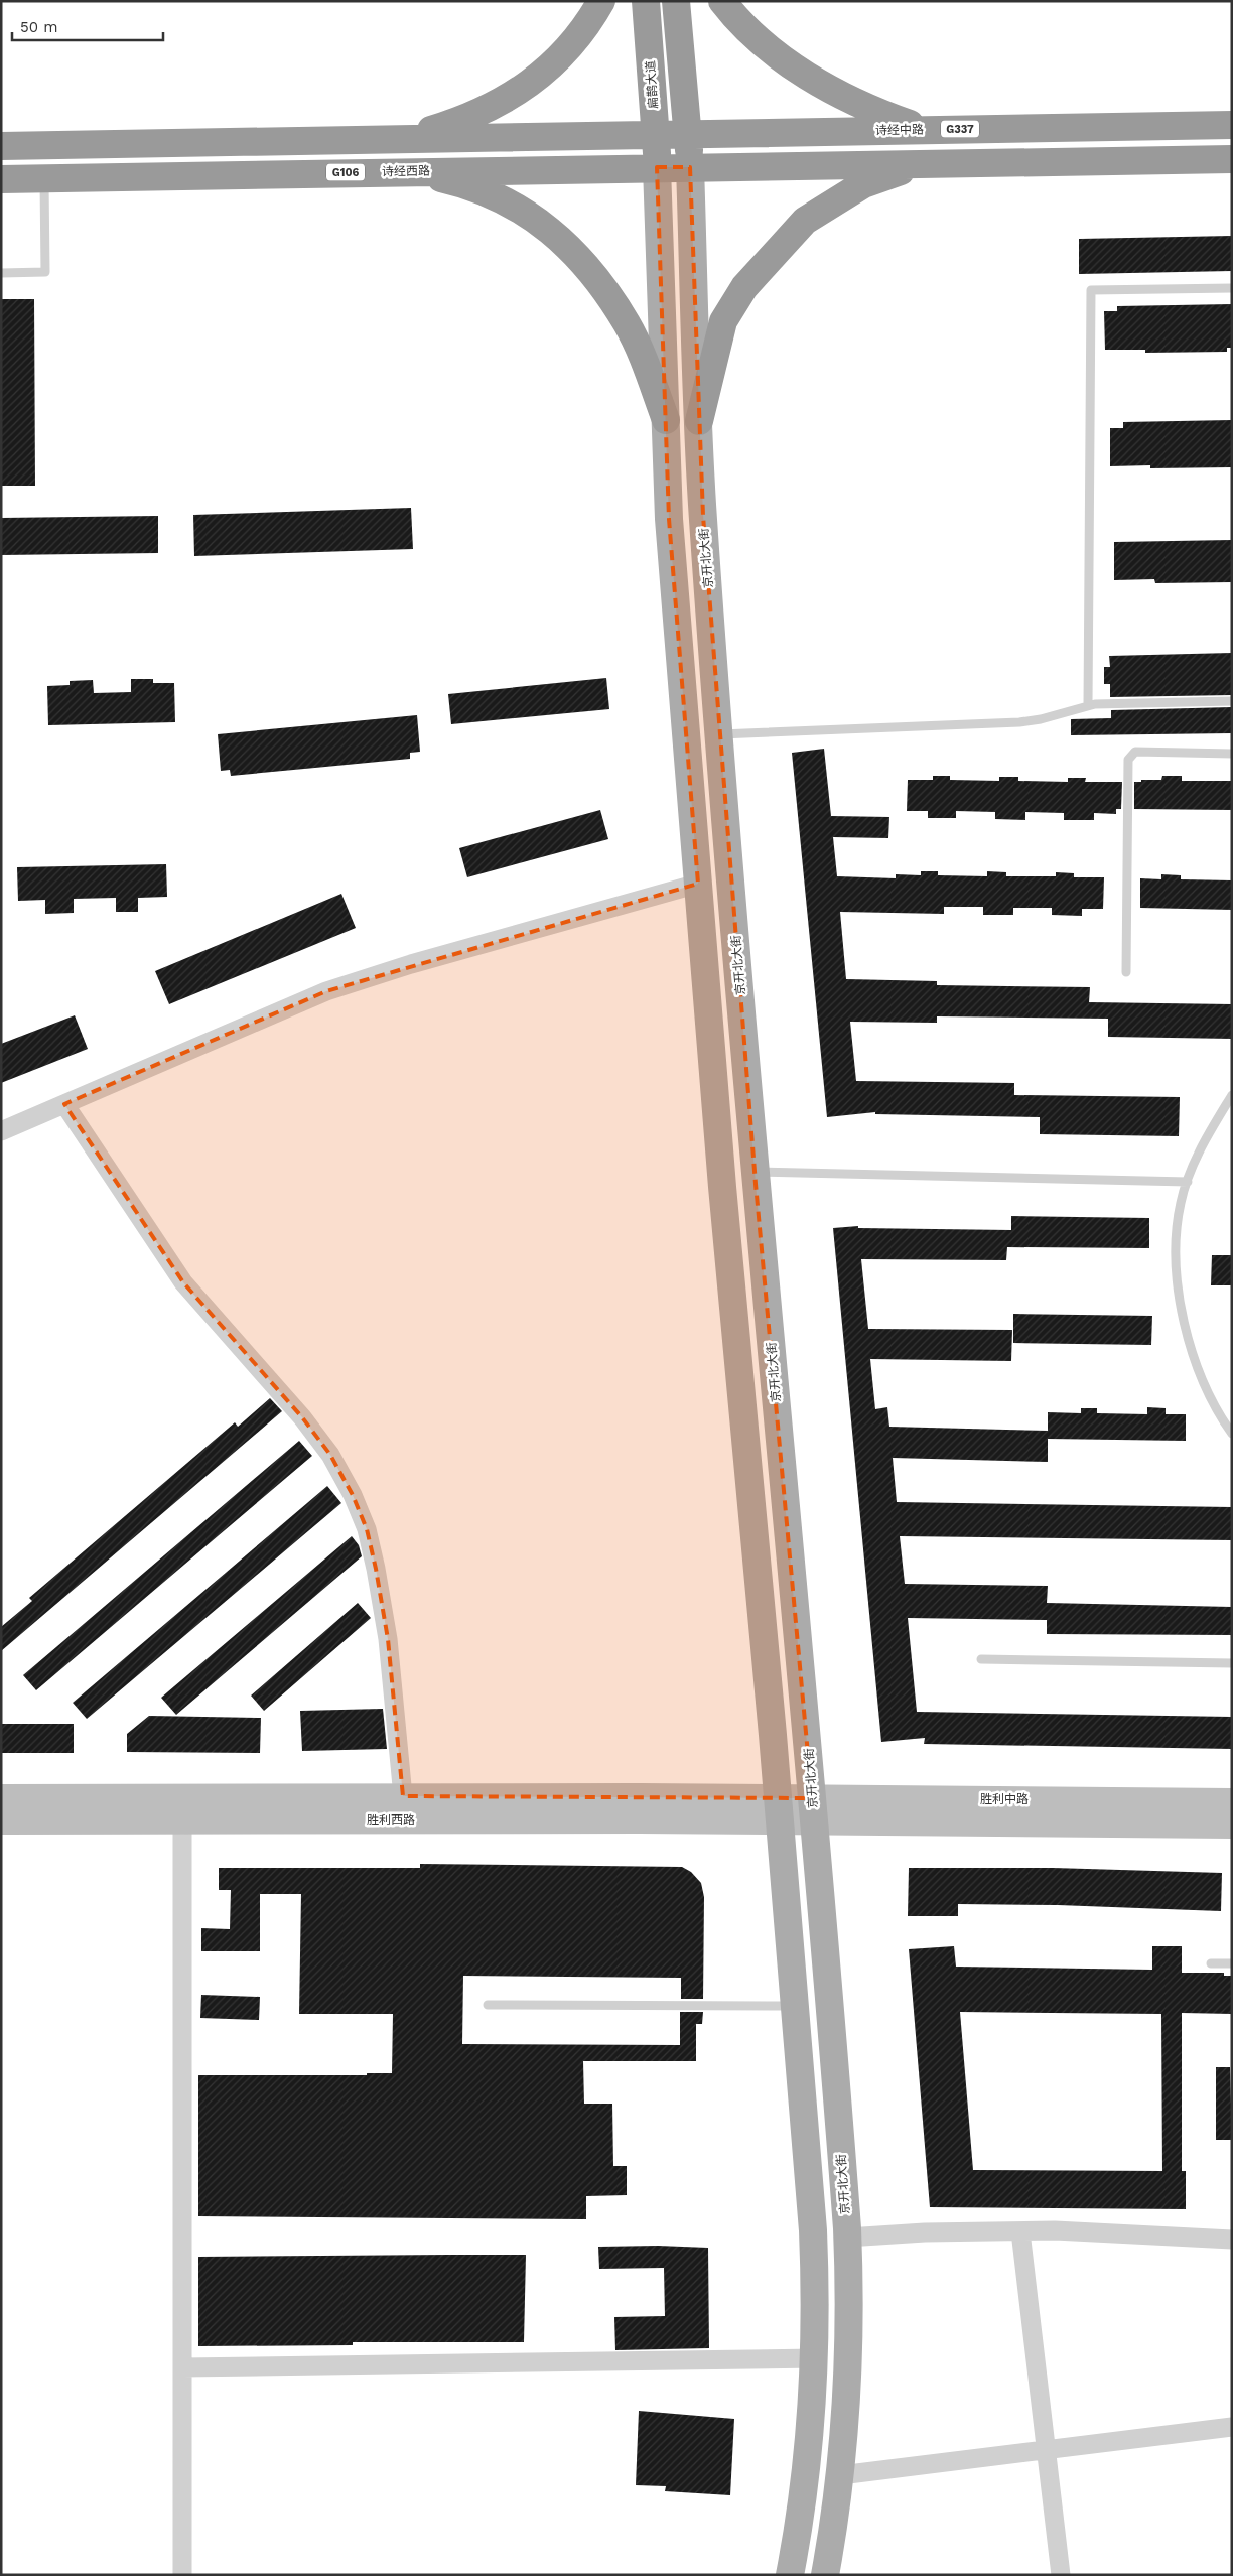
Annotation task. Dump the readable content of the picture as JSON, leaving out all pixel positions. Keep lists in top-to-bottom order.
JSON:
{
  "streets": {
    "highway": [
      "扁鹊大道",
      "G337",
      "诗经中路",
      "诗经西路",
      "G106"
    ],
    "main road": ["京开北大街"],
    "street": ["胜利中路", "胜利西路"]
  },
  "crossings": [
    ["扁鹊大道", "诗经西路"],
    ["诗经西路", "京开北大街"],
    ["京开北大街", "胜利中路"],
    ["胜利中路", "胜利西路"]
  ],
  "scale_bar": "50 m"
}
